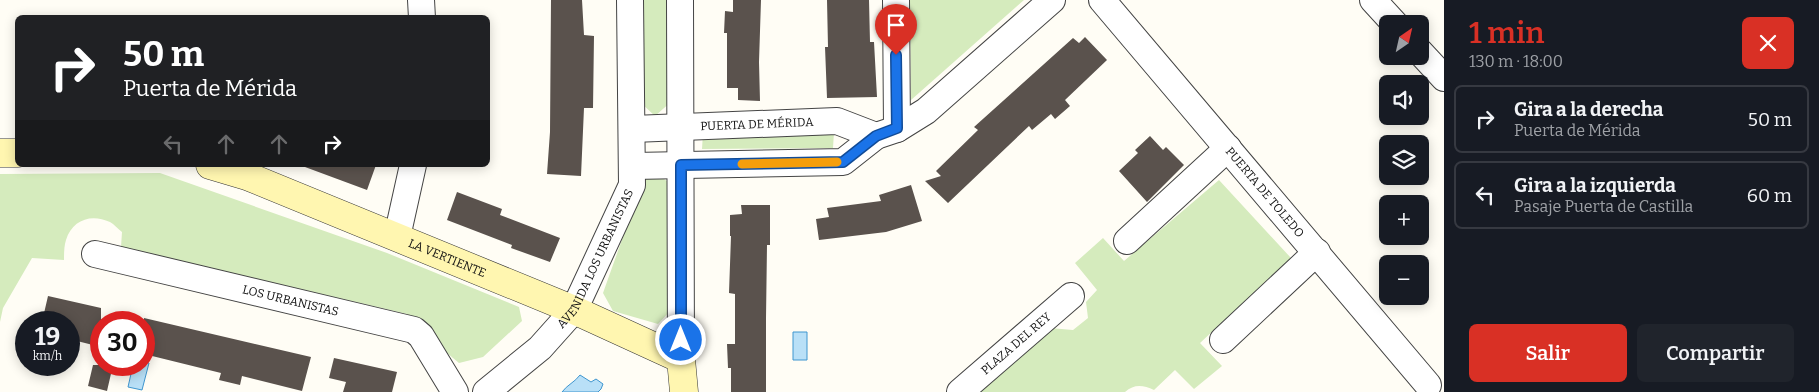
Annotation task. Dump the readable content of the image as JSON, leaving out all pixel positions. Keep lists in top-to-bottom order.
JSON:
{
  "streets": {
    "street": [
      "PUERTA DE MÉRIDA",
      "PUERTA DE TOLEDO",
      "AVENIDA LOS URBANISTAS",
      "LA VERTIENTE",
      "LOS URBANISTAS",
      "PLAZA DEL REY"
    ]
  },
  "crossings": [
    ["PUERTA DE MÉRIDA", "AVENIDA LOS URBANISTAS"],
    ["AVENIDA LOS URBANISTAS", "LA VERTIENTE"]
  ],
  "north": "top right",
  "page": {
    "heading": ["1 min", "130 m · 18:00"],
    "map_buttons": ["+", "−"],
    "turn": ["50 m", "Puerta de Mérida"],
    "list": [
      {
        "name": "Gira a la derecha",
        "note": "Puerta de Mérida",
        "value": "50 m"
      },
      {
        "name": "Gira a la izquierda",
        "note": "Pasaje Puerta de Castilla",
        "value": "60 m"
      }
    ],
    "speed": "19 km/h",
    "limit": "30",
    "buttons": ["Salir", "Compartir"]
  }
}
